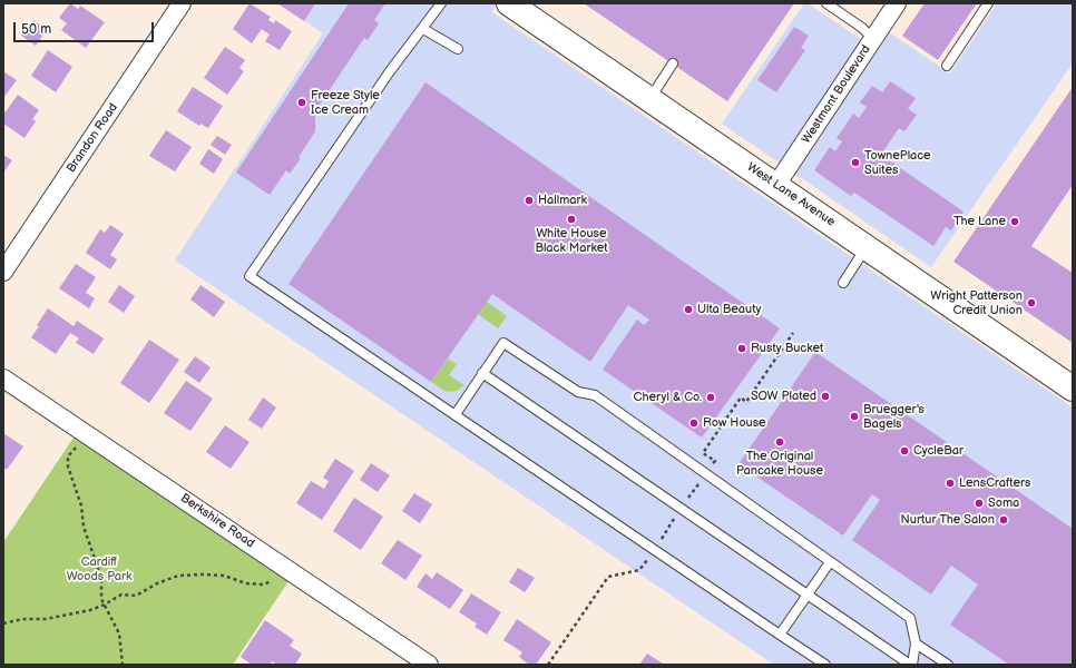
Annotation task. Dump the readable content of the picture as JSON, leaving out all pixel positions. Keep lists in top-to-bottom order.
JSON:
{
  "streets": {
    "main road": ["West Lane Avenue"],
    "street": ["Westmont Boulevard", "Brandon Road", "Berkshire Road"]
  },
  "crossings": [
    ["Westmont Boulevard", "West Lane Avenue"]
  ],
  "parks": ["Cardiff Woods Park"],
  "places": [
    "Freeze Style Ice Cream",
    "TownePlace Suites",
    "Hallmark",
    "White House Black Market",
    "The Lane",
    "Wright Patterson Credit Union",
    "Ulta Beauty",
    "Rusty Bucket",
    "SOW Plated",
    "Cheryl & Co.",
    "Bruegger's Bagels",
    "Row House",
    "The Original Pancake House",
    "CycleBar",
    "LensCrafters",
    "Soma",
    "Nurtur The Salon"
  ],
  "scale_bar": "50 m"
}
